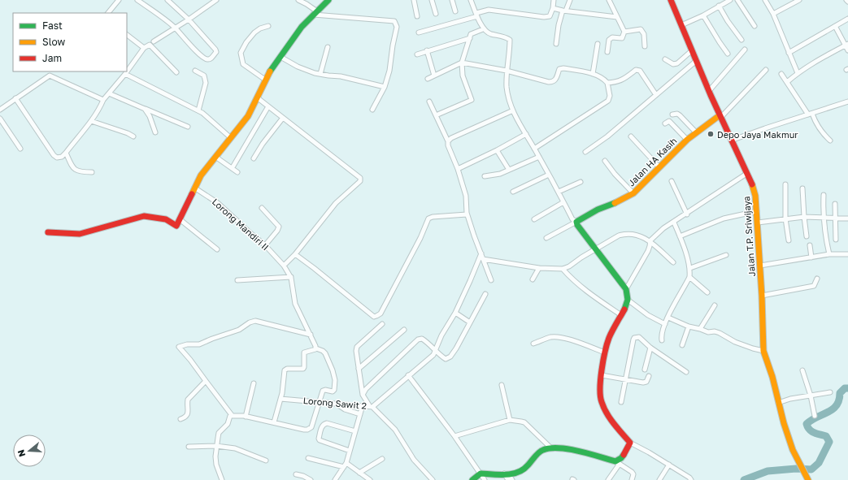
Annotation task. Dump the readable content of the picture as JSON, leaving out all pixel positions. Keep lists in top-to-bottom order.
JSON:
{
  "streets": {
    "street": [
      "Jalan HA Kasih",
      "Lorong Mandiri II",
      "Jalan T.P. Sriwijaya",
      "Lorong Sawit 2"
    ]
  },
  "crossings": [
    ["Jalan HA Kasih", "Jalan T.P. Sriwijaya"]
  ],
  "places": ["Depo Jaya Makmur"],
  "legend": ["Fast", "Slow", "Jam"],
  "north": "left"
}
